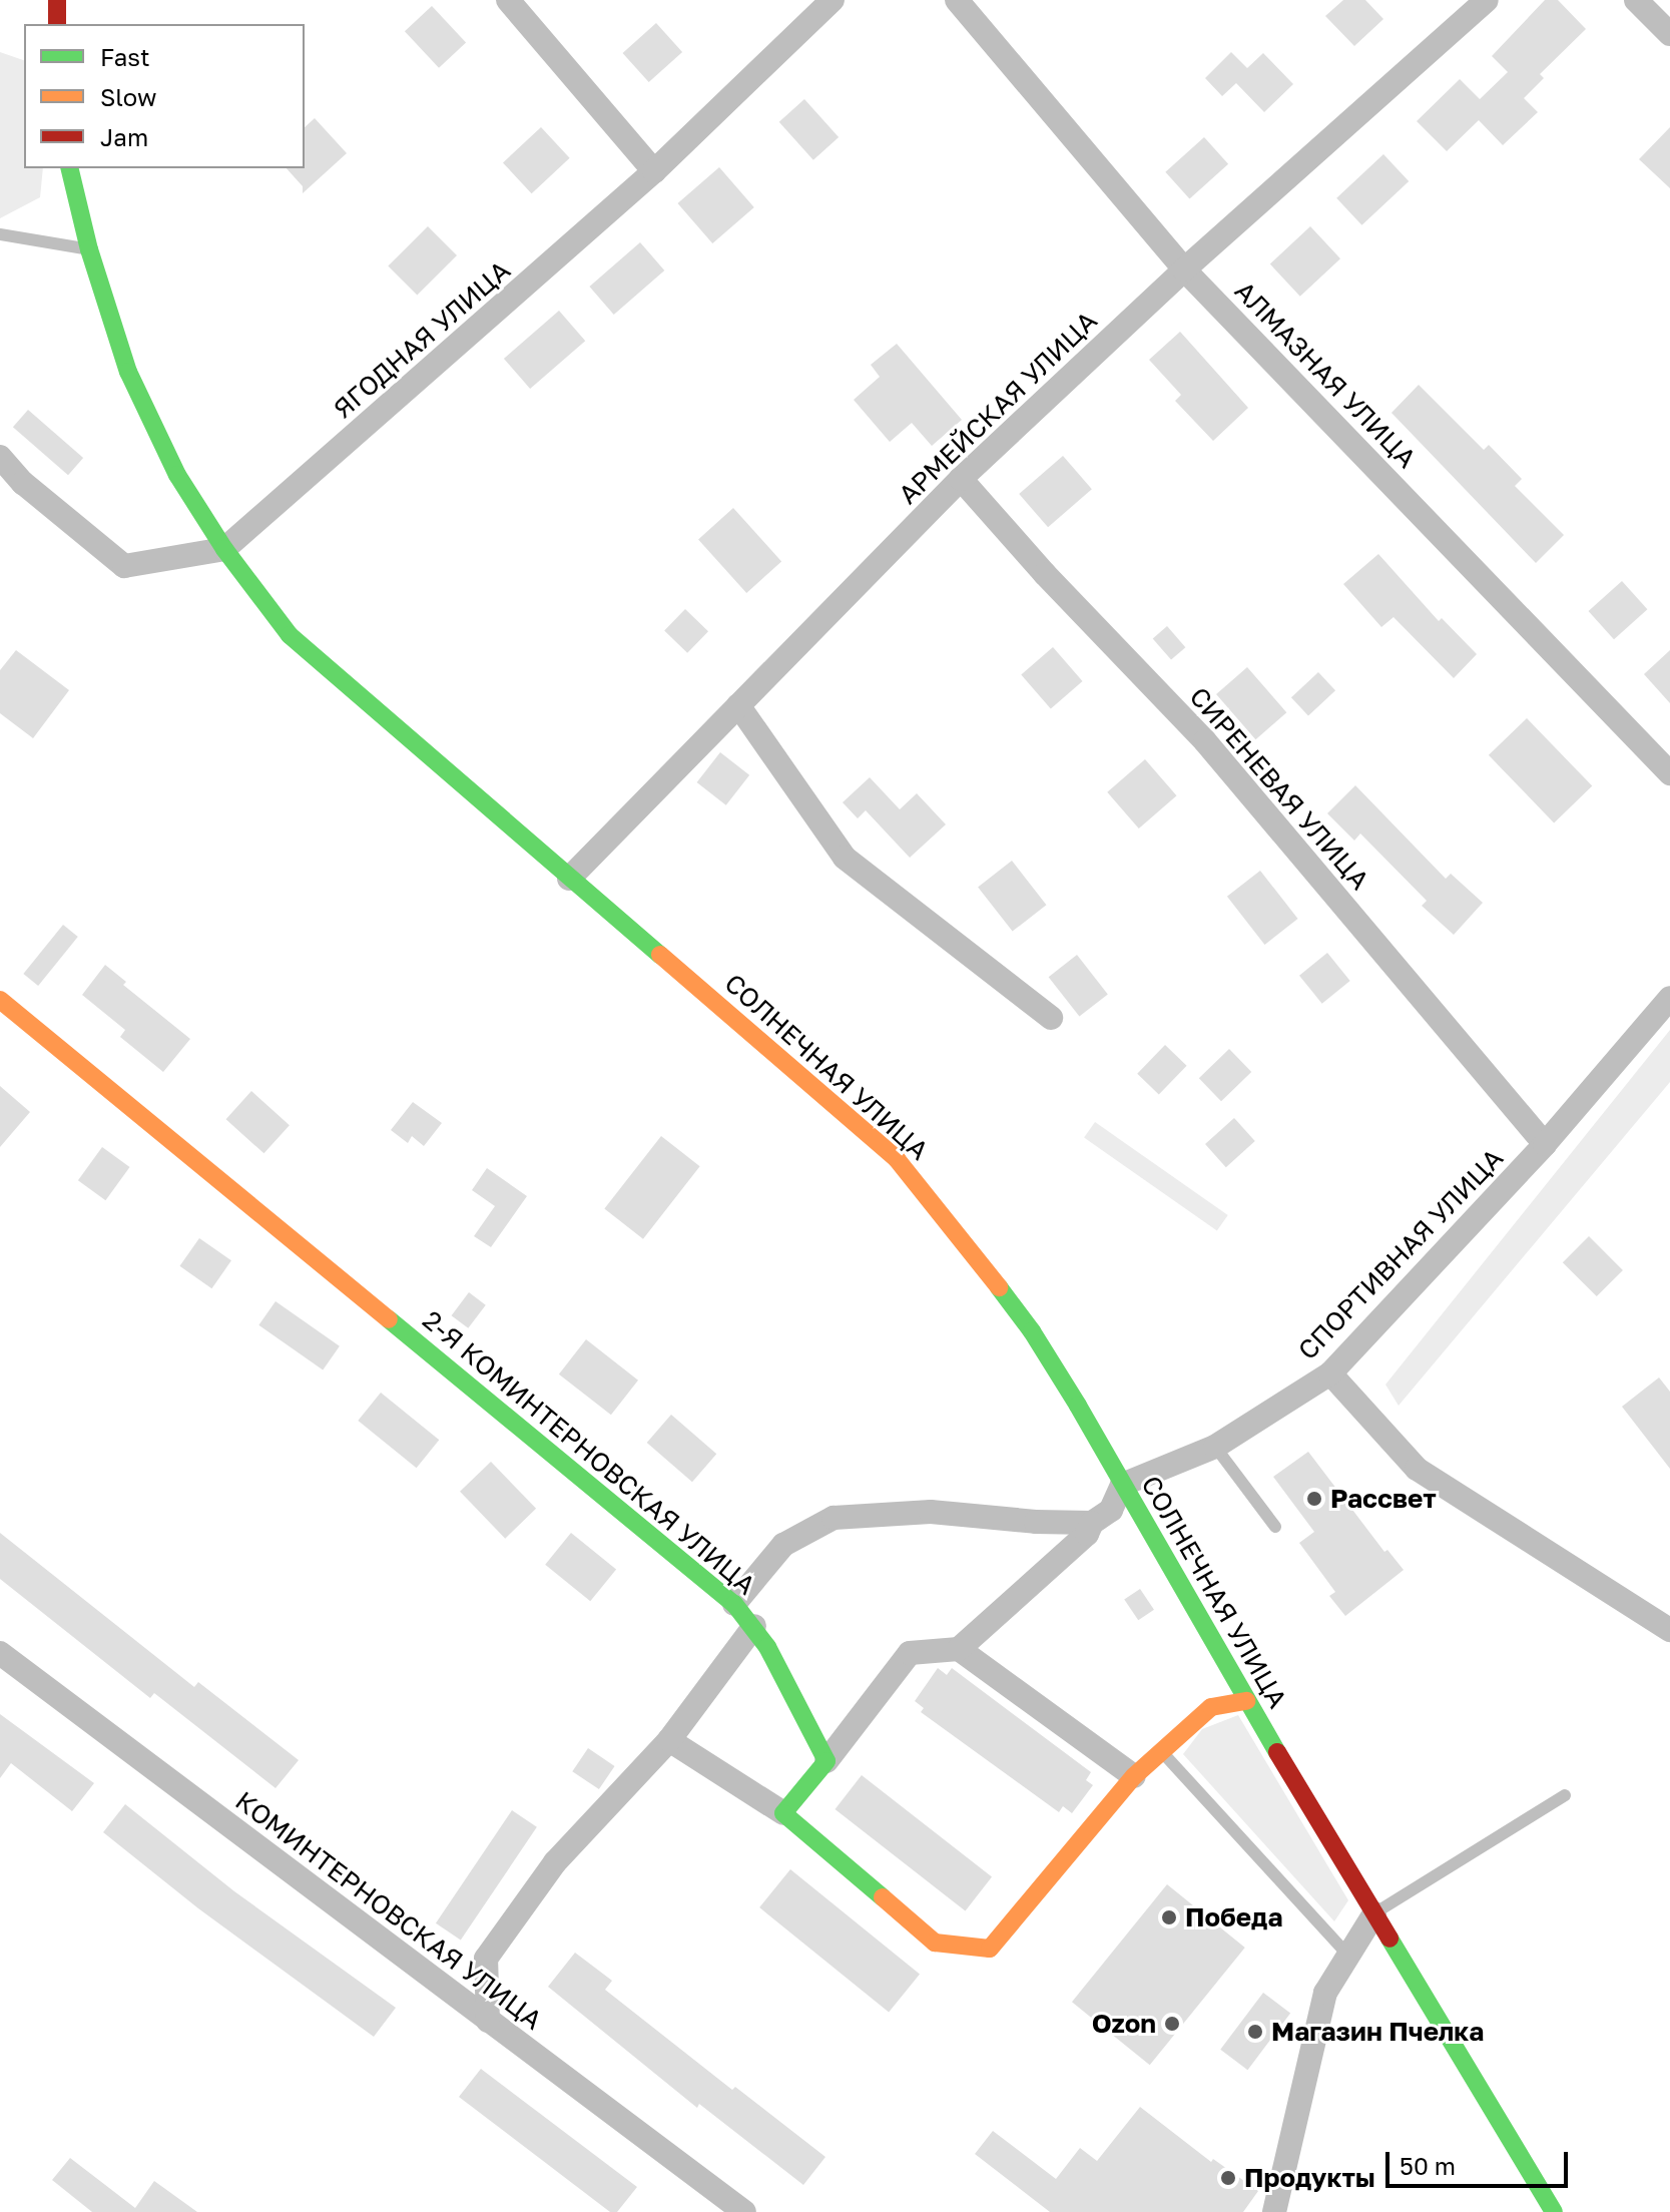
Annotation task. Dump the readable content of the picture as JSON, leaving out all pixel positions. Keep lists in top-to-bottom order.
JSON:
{
  "streets": {
    "street": [
      "ЯГОДНАЯ УЛИЦА",
      "АЛМАЗНАЯ УЛИЦА",
      "АРМЕЙСКАЯ УЛИЦА",
      "СИРЕНЕВАЯ УЛИЦА",
      "СОЛНЕЧНАЯ УЛИЦА",
      "СПОРТИВНАЯ УЛИЦА",
      "2-Я КОМИНТЕРНОВСКАЯ УЛИЦА",
      "КОМИНТЕРНОВСКАЯ УЛИЦА"
    ]
  },
  "crossings": [
    ["ЯГОДНАЯ УЛИЦА", "СОЛНЕЧНАЯ УЛИЦА"],
    ["АЛМАЗНАЯ УЛИЦА", "АРМЕЙСКАЯ УЛИЦА"],
    ["АРМЕЙСКАЯ УЛИЦА", "СИРЕНЕВАЯ УЛИЦА"],
    ["АРМЕЙСКАЯ УЛИЦА", "СОЛНЕЧНАЯ УЛИЦА"],
    ["СИРЕНЕВАЯ УЛИЦА", "СПОРТИВНАЯ УЛИЦА"],
    ["СОЛНЕЧНАЯ УЛИЦА", "СПОРТИВНАЯ УЛИЦА"]
  ],
  "places": [
    "Рассвет",
    "Победа",
    "Ozon",
    "Магазин Пчелка",
    "Продукты"
  ],
  "legend": ["Fast", "Slow", "Jam"],
  "scale_bar": "50 m"
}
